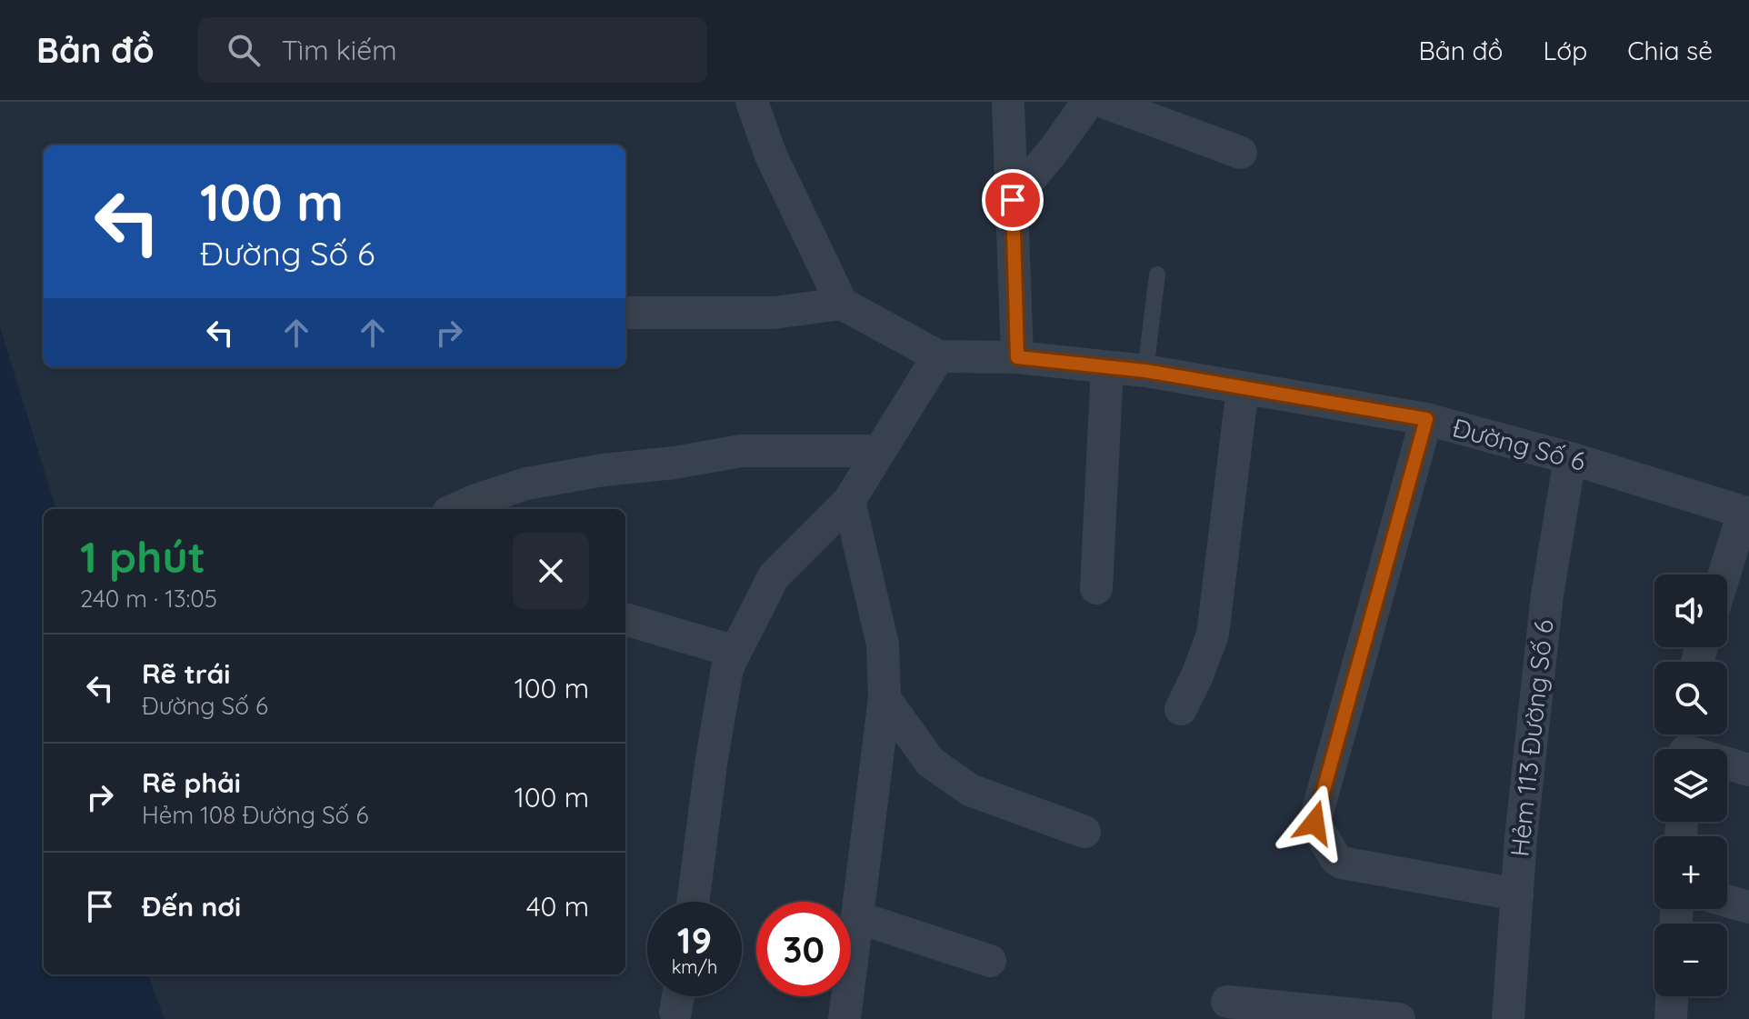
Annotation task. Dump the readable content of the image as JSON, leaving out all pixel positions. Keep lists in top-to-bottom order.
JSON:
{
  "streets": {
    "street": ["Đường Số 6", "Hẻm 113 Đường Số 6"]
  },
  "crossings": [
    ["Đường Số 6", "Hẻm 113 Đường Số 6"]
  ],
  "page": {
    "header": "Bản đồ",
    "search": "Tìm kiếm",
    "nav": ["Bản đồ", "Lớp", "Chia sẻ"],
    "turn": ["100 m", "Đường Số 6"],
    "heading": ["1 phút", "240 m · 13:05"],
    "map_buttons": ["+", "−"],
    "list": [
      {
        "name": "Rẽ trái",
        "note": "Đường Số 6",
        "value": "100 m"
      },
      {
        "name": "Rẽ phải",
        "note": "Hẻm 108 Đường Số 6",
        "value": "100 m"
      },
      {
        "name": "Đến nơi",
        "value": "40 m"
      }
    ],
    "speed": "19 km/h",
    "limit": "30"
  }
}
